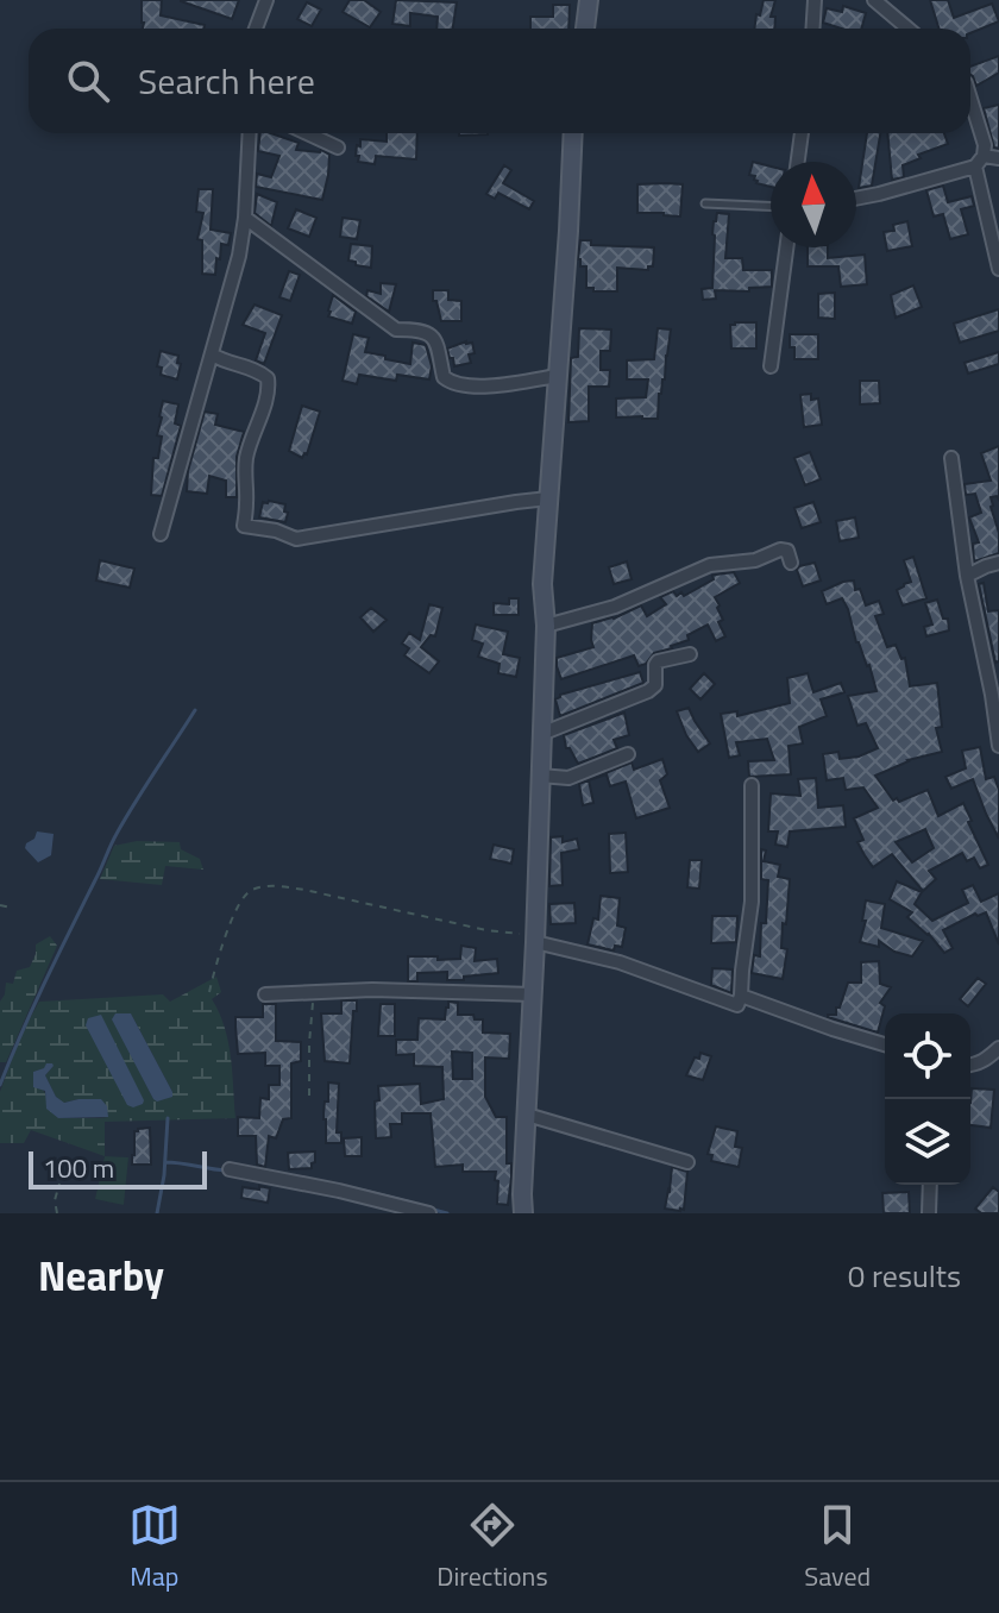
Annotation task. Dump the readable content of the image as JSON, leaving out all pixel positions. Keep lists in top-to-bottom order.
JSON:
{
  "scale_bar": "100 m",
  "north": "top",
  "page": {
    "search": "Search here",
    "scale": "100 m",
    "heading": ["Nearby", "0 results"],
    "nav": ["Map", "Directions", "Saved"]
  }
}
